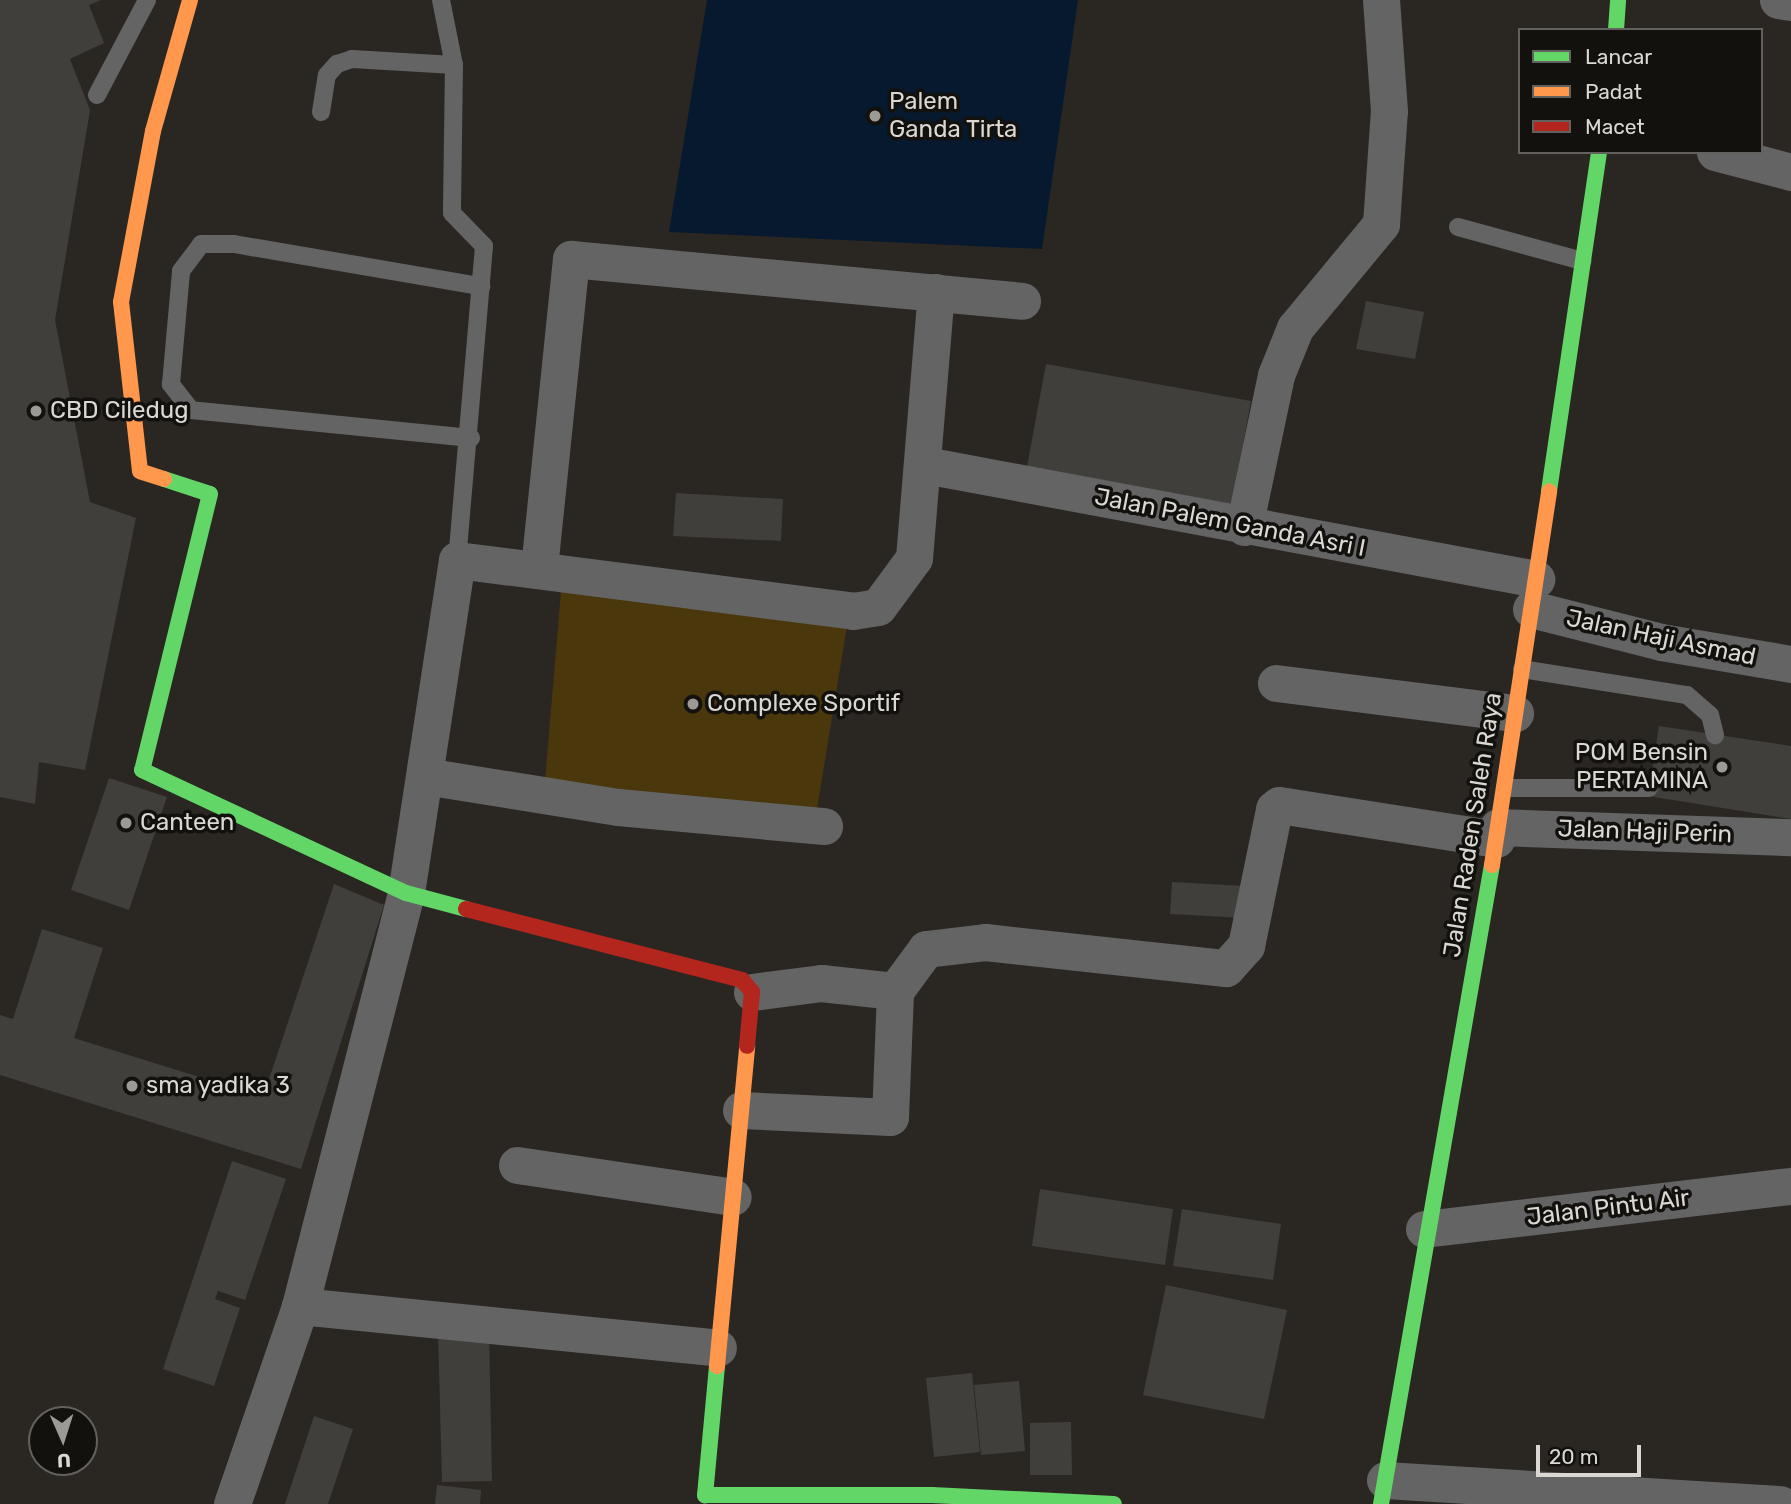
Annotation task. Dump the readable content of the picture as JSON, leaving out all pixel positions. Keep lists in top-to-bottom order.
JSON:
{
  "streets": {
    "street": [
      "Jalan Palem Ganda Asri I",
      "Jalan Haji Asmad",
      "Jalan Raden Saleh Raya",
      "Jalan Haji Perin",
      "Jalan Pintu Air"
    ]
  },
  "crossings": [
    ["Jalan Palem Ganda Asri I", "Jalan Haji Asmad"],
    ["Jalan Palem Ganda Asri I", "Jalan Raden Saleh Raya"],
    ["Jalan Haji Asmad", "Jalan Raden Saleh Raya"],
    ["Jalan Raden Saleh Raya", "Jalan Haji Perin"],
    ["Jalan Raden Saleh Raya", "Jalan Pintu Air"]
  ],
  "places": [
    "Palem Ganda Tirta",
    "CBD Ciledug",
    "Complexe Sportif",
    "POM Bensin PERTAMINA",
    "Canteen",
    "sma yadika 3"
  ],
  "legend": ["Lancar", "Padat", "Macet"],
  "scale_bar": "20 m",
  "north": "bottom"
}
